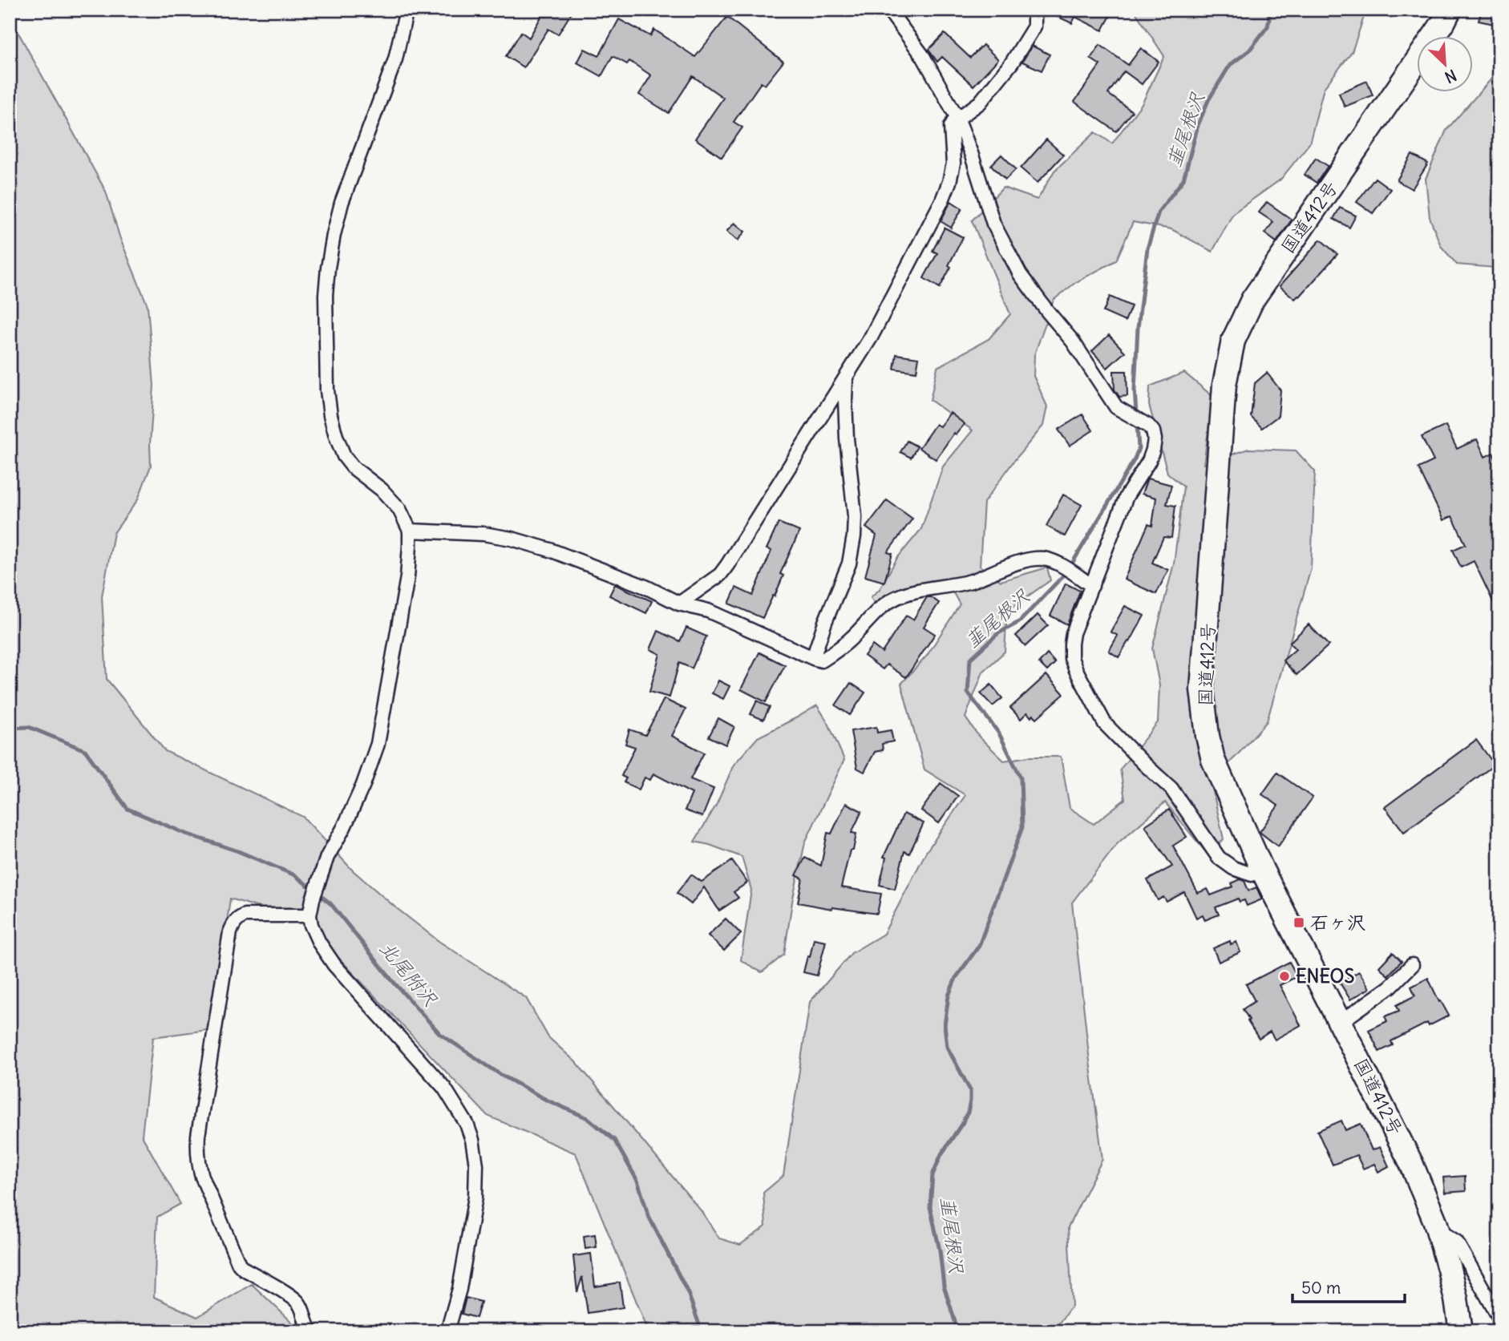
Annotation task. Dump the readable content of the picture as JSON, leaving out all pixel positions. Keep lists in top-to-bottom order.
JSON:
{
  "streets": {
    "highway": ["国道412号"]
  },
  "water": ["韮尾根沢", "北尾附沢"],
  "places": {
    "transit": ["石ヶ沢"],
    "other": ["ENEOS"]
  },
  "scale_bar": "50 m",
  "north": "bottom right"
}
